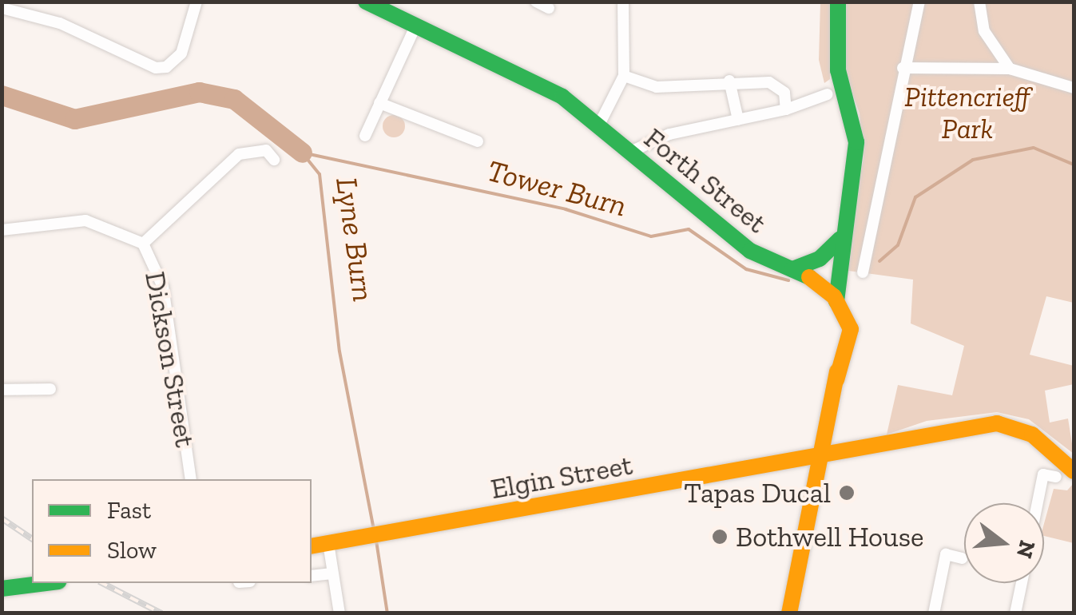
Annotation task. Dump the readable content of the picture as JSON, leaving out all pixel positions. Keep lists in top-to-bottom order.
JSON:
{
  "streets": {
    "street": ["Forth Street", "Dickson Street", "Elgin Street"]
  },
  "water": ["Tower Burn", "Lyne Burn"],
  "parks": ["Pittencrieff Park"],
  "places": ["Tapas Ducal", "Bothwell House"],
  "legend": ["Fast", "Slow"],
  "north": "right"
}
